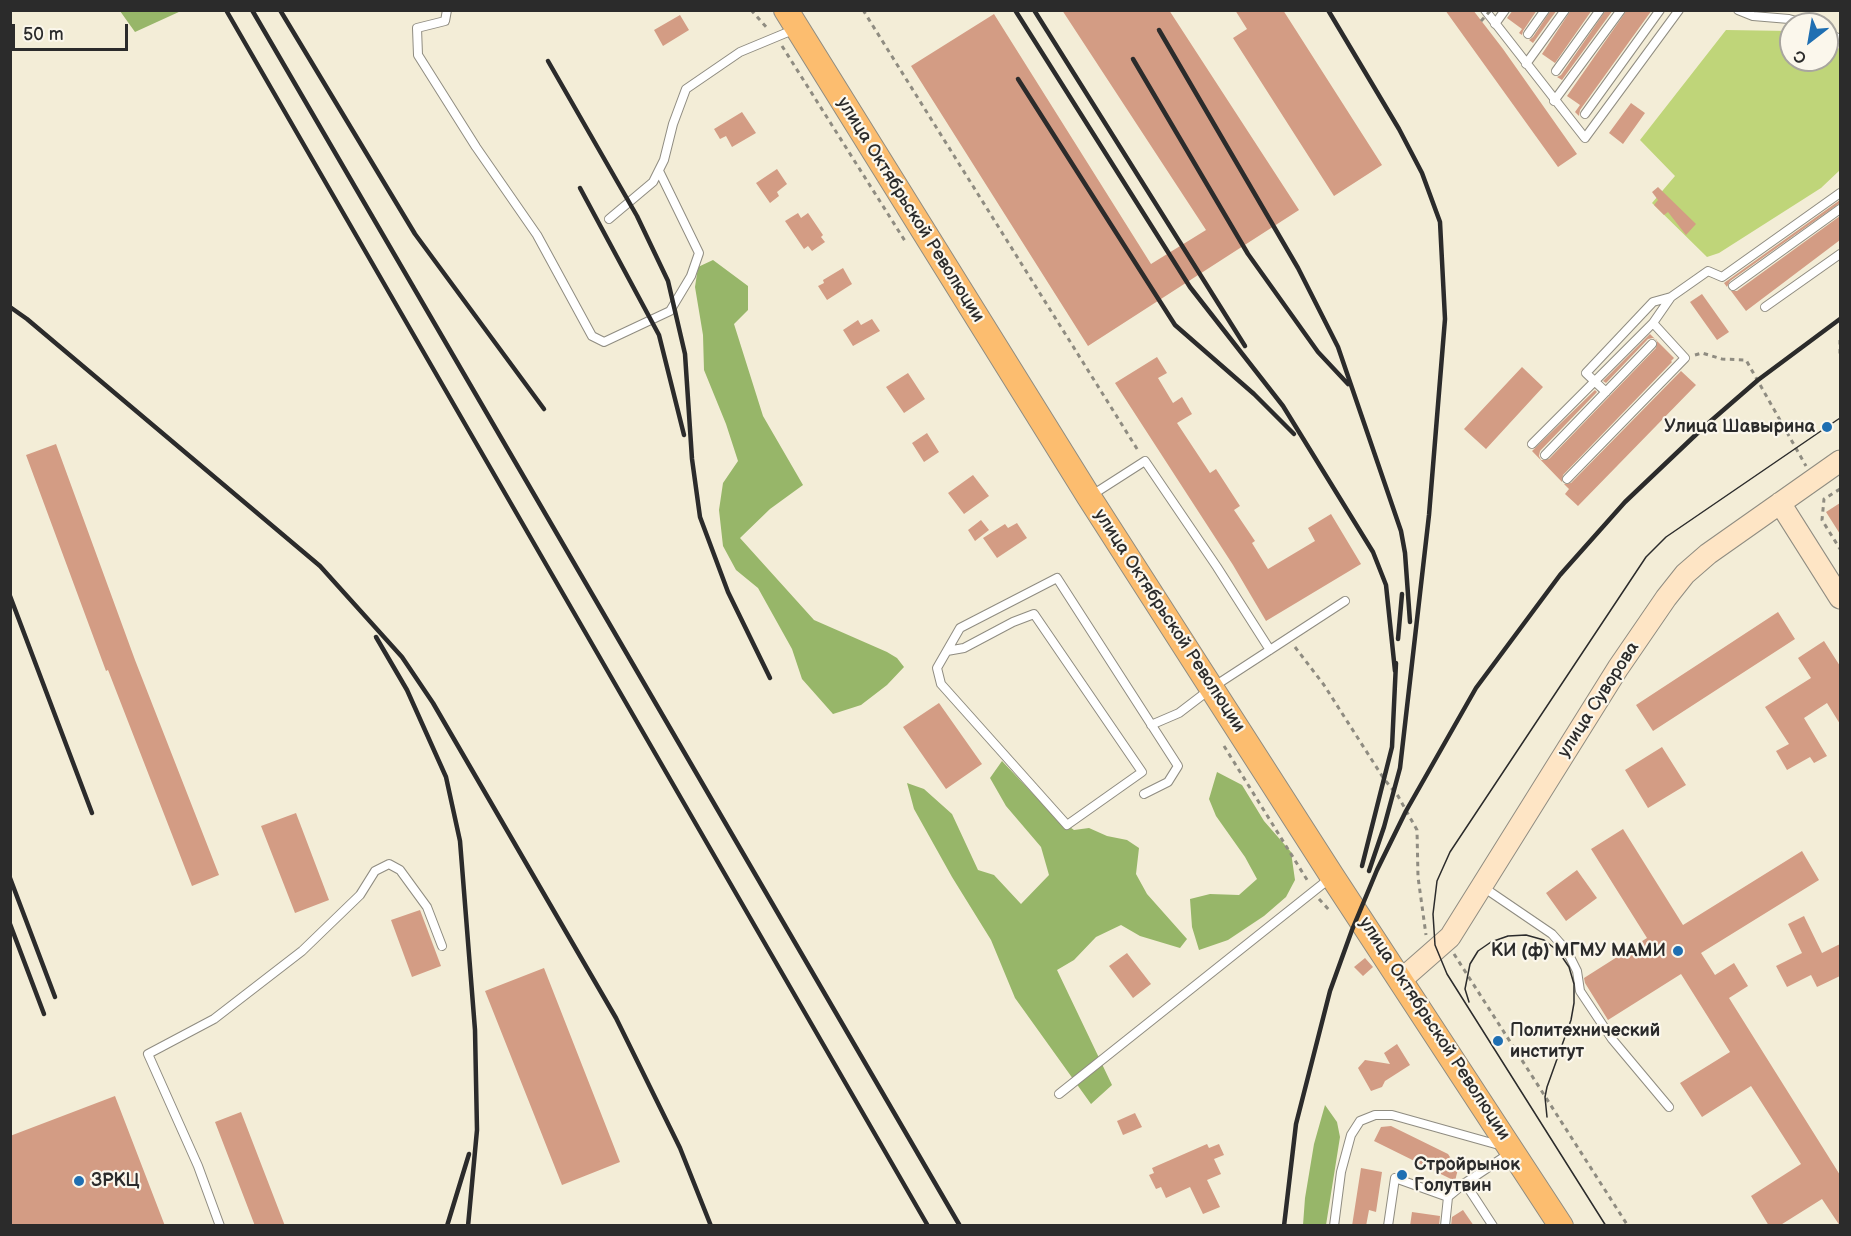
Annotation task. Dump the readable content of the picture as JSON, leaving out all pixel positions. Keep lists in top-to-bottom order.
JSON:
{
  "streets": {
    "main road": ["улица Октябрьской Революции"],
    "street": ["улица Суворова"]
  },
  "crossings": [
    ["улица Октябрьской Революции", "улица Суворова"]
  ],
  "places": [
    "Улица Шавырина",
    "КИ (ф) МГМУ МАМИ",
    "Политехнический институт",
    "Стройрынок Голутвин",
    "ЗРКЦ"
  ],
  "scale_bar": "50 m",
  "north": "bottom left"
}
